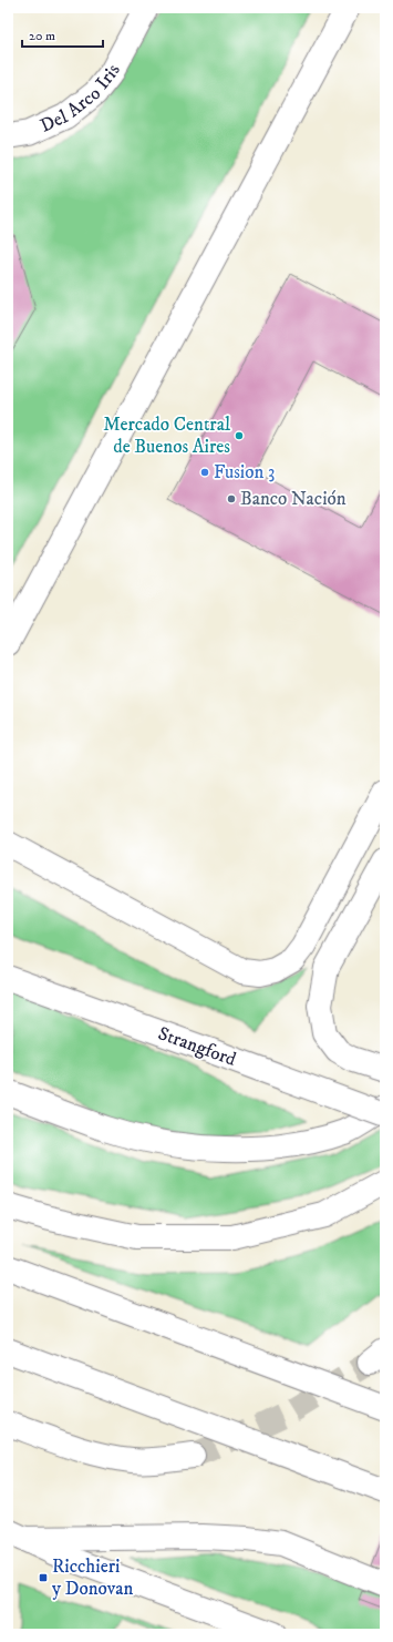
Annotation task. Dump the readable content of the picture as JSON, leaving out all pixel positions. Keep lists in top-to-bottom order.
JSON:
{
  "streets": {
    "main road": ["Del Arco Iris", "Strangford"]
  },
  "places": {
    "other": ["Mercado Central de Buenos Aires", "Fusion 3", "Banco Nación"],
    "transit": ["Ricchieri y Donovan"]
  },
  "scale_bar": "20 m"
}
